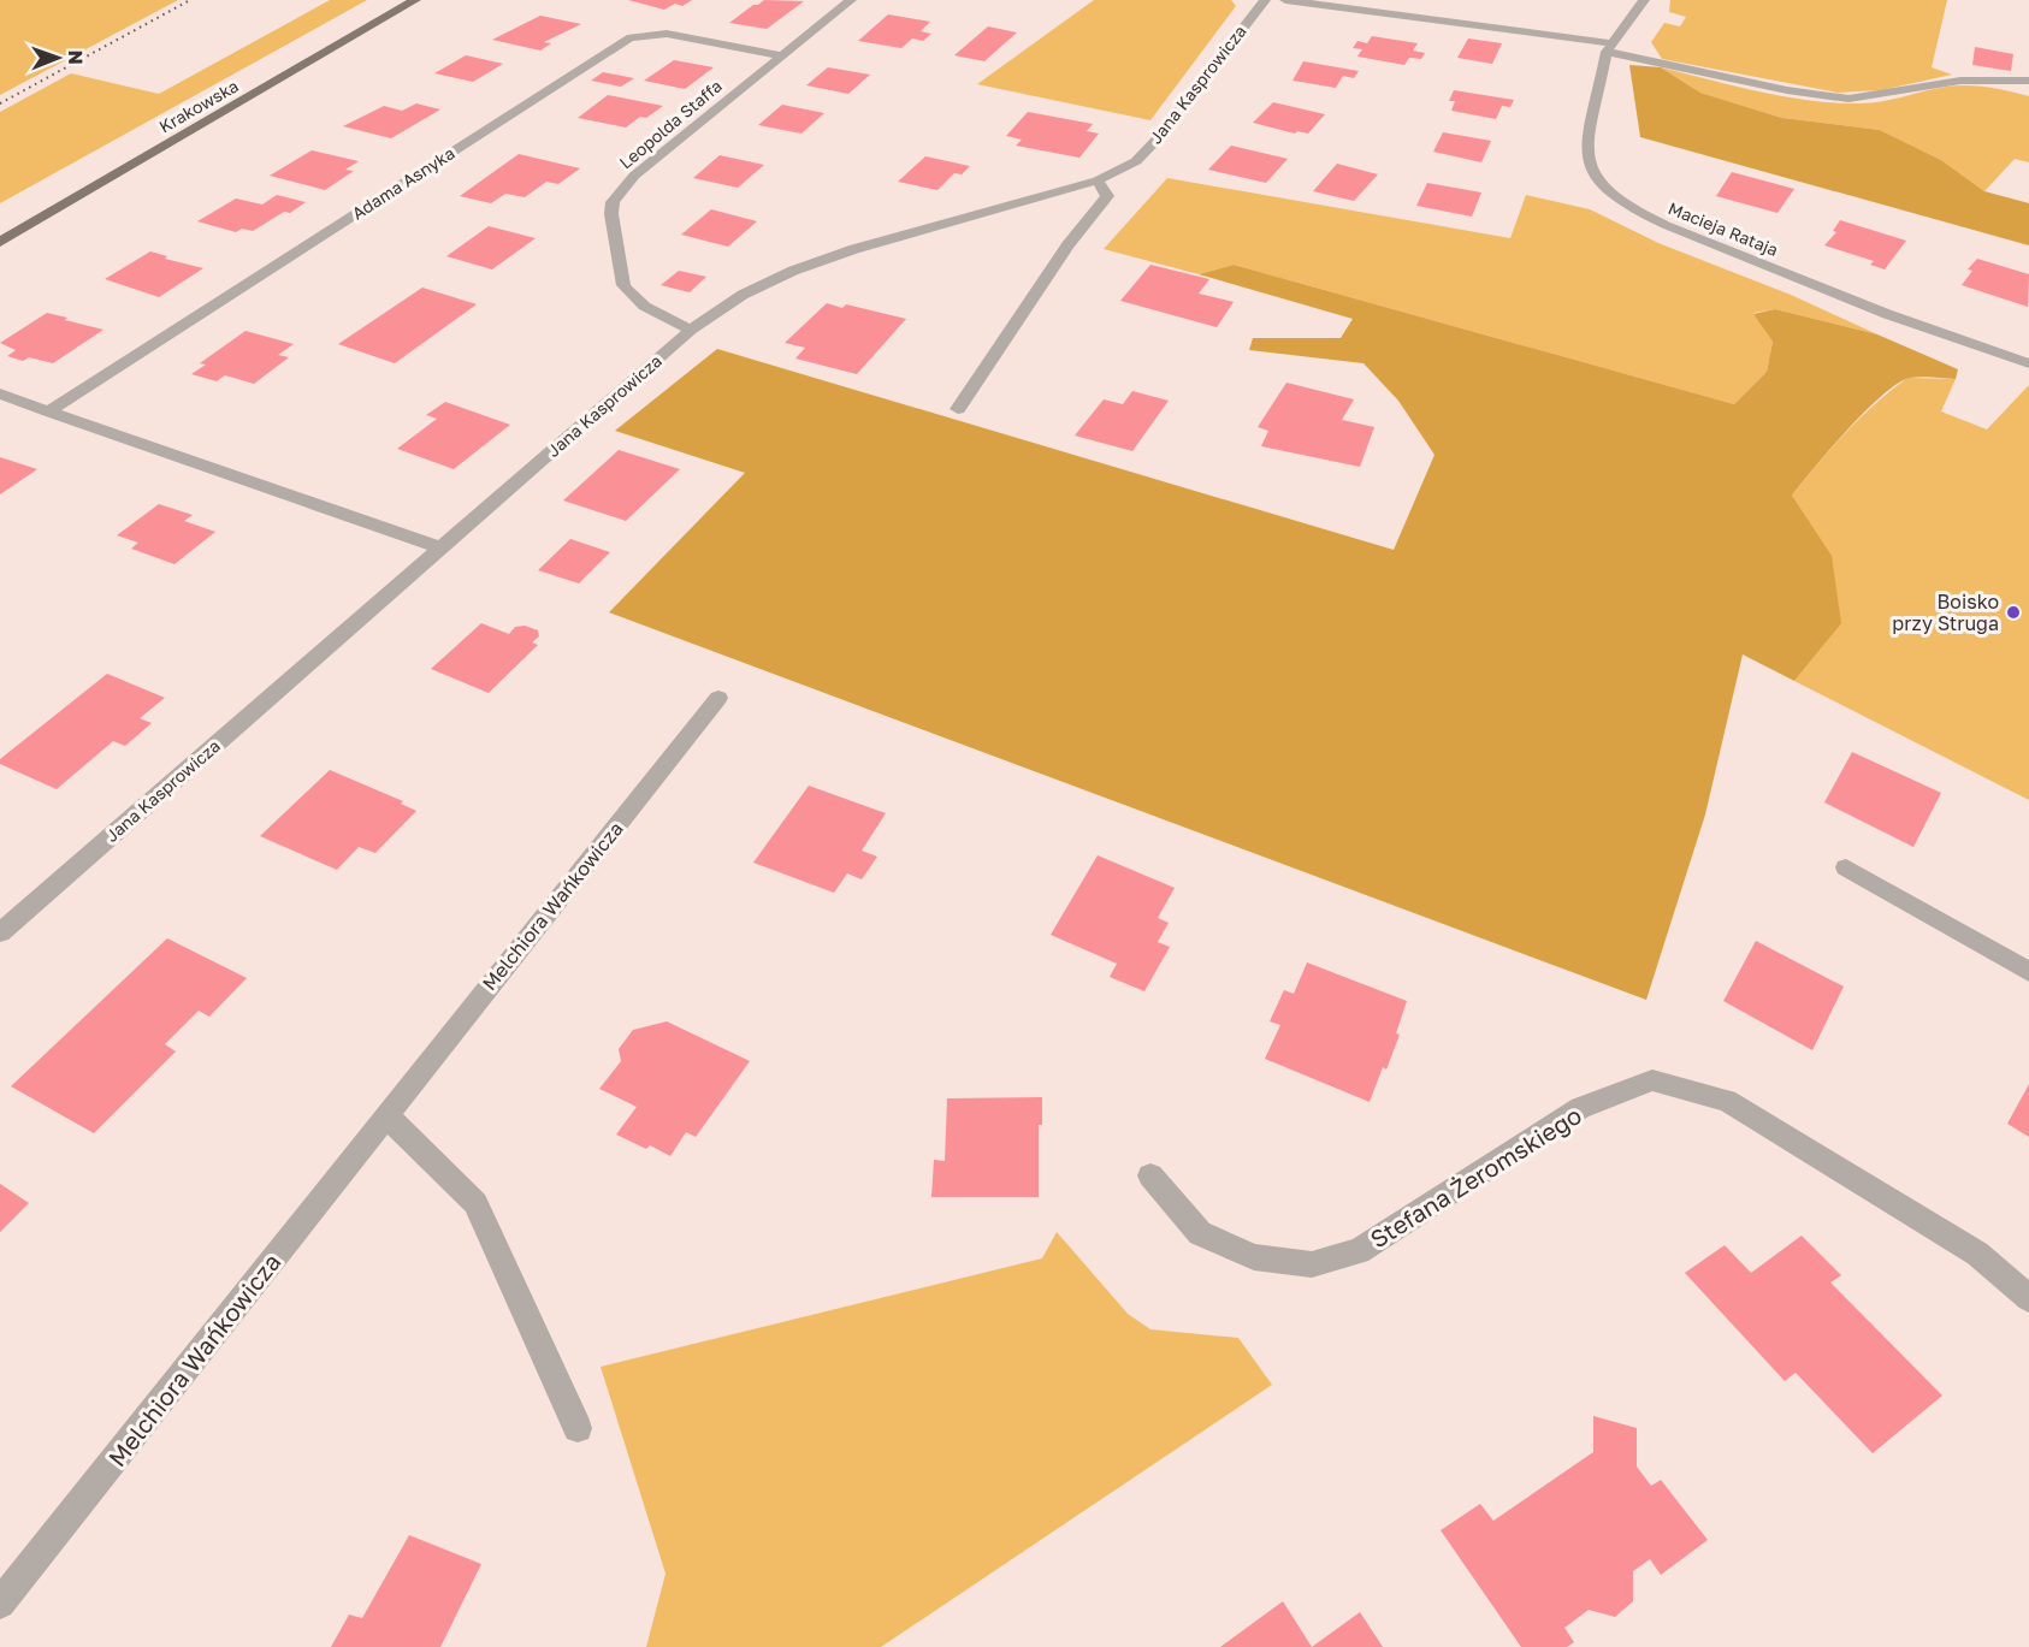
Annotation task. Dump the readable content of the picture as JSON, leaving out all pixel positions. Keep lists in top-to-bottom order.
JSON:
{
  "streets": {
    "main road": ["Krakowska"],
    "street": [
      "Jana Kasprowicza",
      "Leopolda Staffa",
      "Adama Asnyka",
      "Macieja Rataja",
      "Melchiora Wańkowicza",
      "Stefana Żeromskiego"
    ]
  },
  "crossings": [
    ["Jana Kasprowicza", "Leopolda Staffa"],
    ["Leopolda Staffa", "Adama Asnyka"]
  ],
  "places": ["Boisko przy Struga"],
  "north": "right"
}
